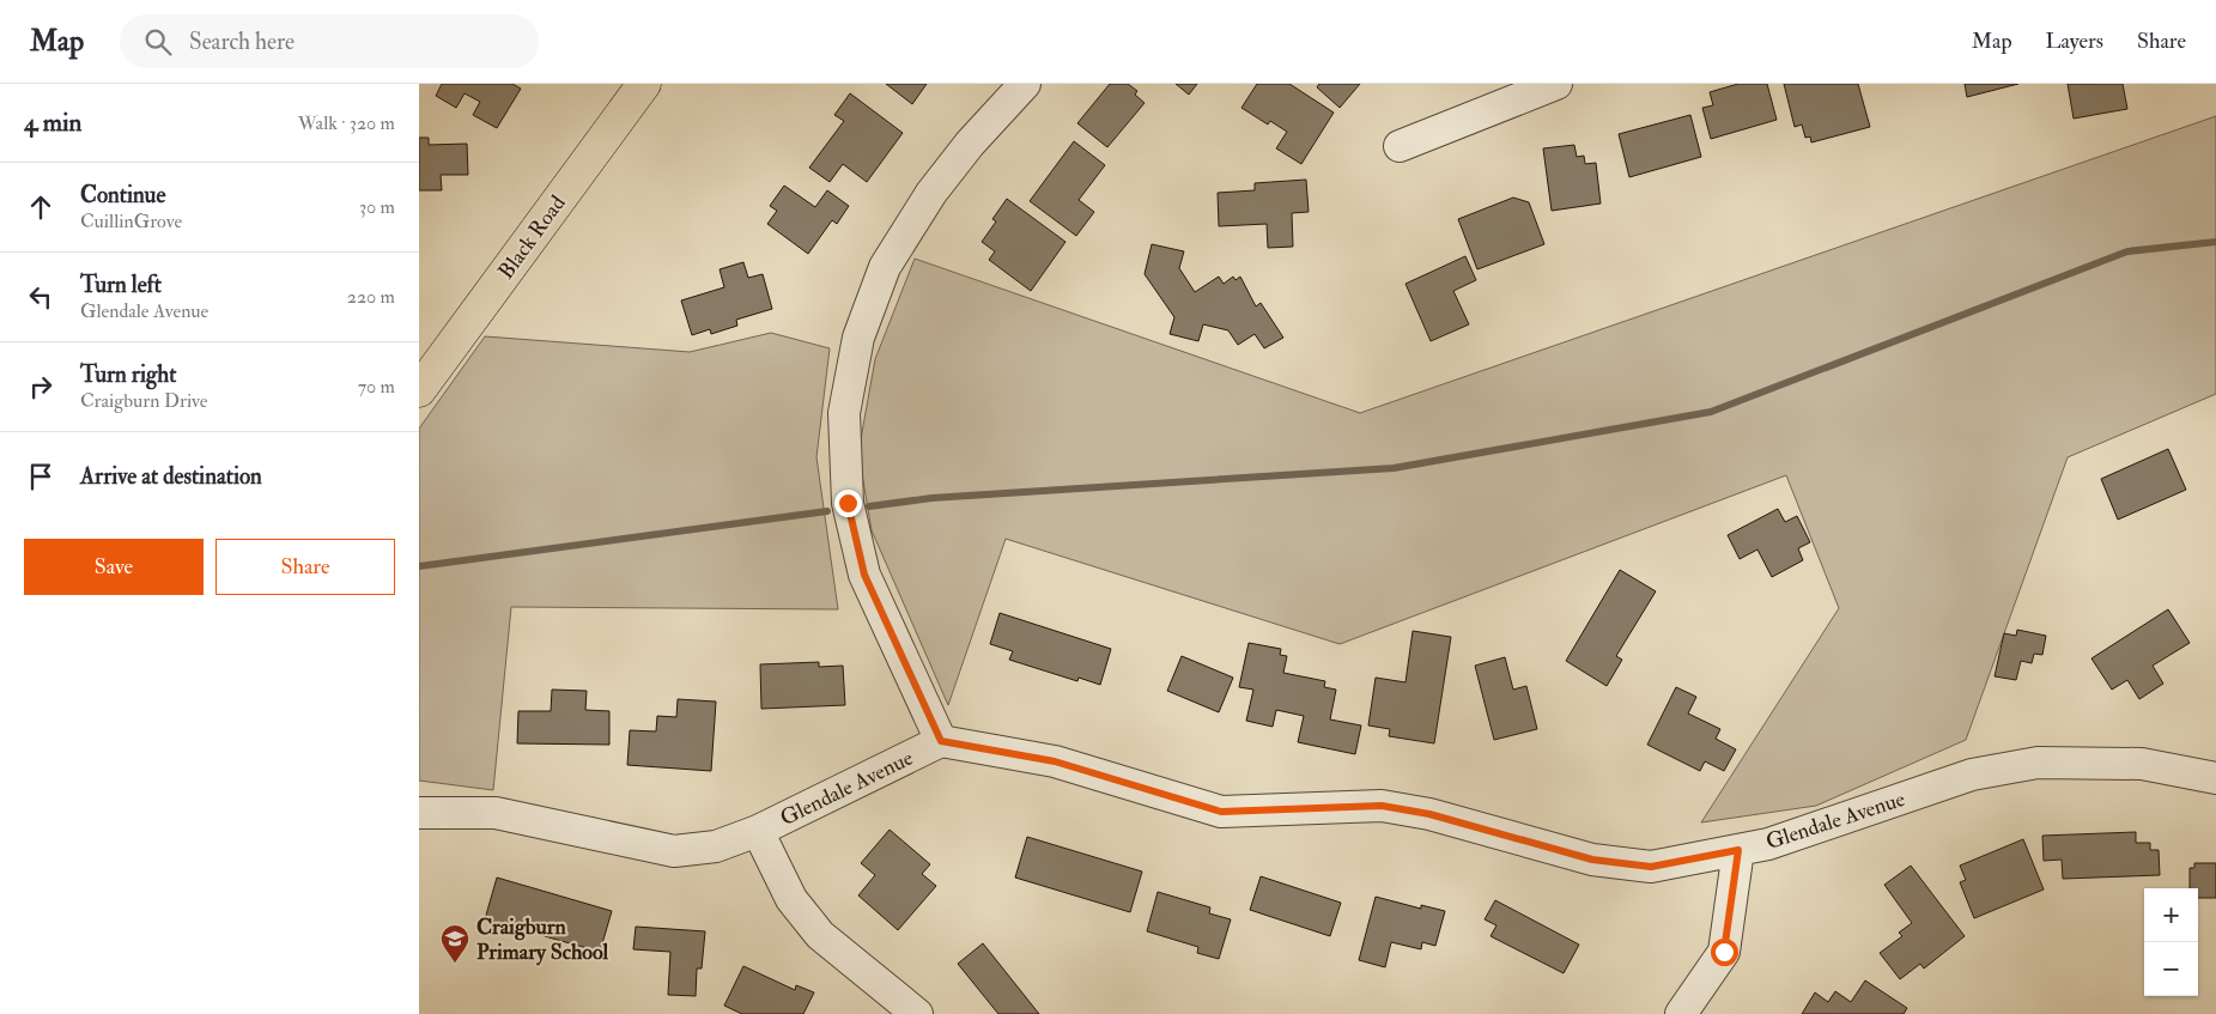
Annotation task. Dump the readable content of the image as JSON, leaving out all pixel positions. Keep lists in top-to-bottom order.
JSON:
{
  "streets": {
    "main road": ["Black Road"],
    "street": ["Glendale Avenue"]
  },
  "places": {
    "school or university": ["Craigburn Primary School"]
  },
  "page": {
    "header": "Map",
    "search": "Search here",
    "nav": ["Map", "Layers", "Share"],
    "heading": ["4 min", "Walk · 320 m"],
    "list": [
      ["Continue", "CuillinGrove", "30 m"],
      ["Turn left", "Glendale Avenue", "220 m"],
      ["Turn right", "Craigburn Drive", "70 m"],
      "Arrive at destination"
    ],
    "buttons": ["Save", "Share"],
    "map_buttons": ["+", "−"]
  }
}
